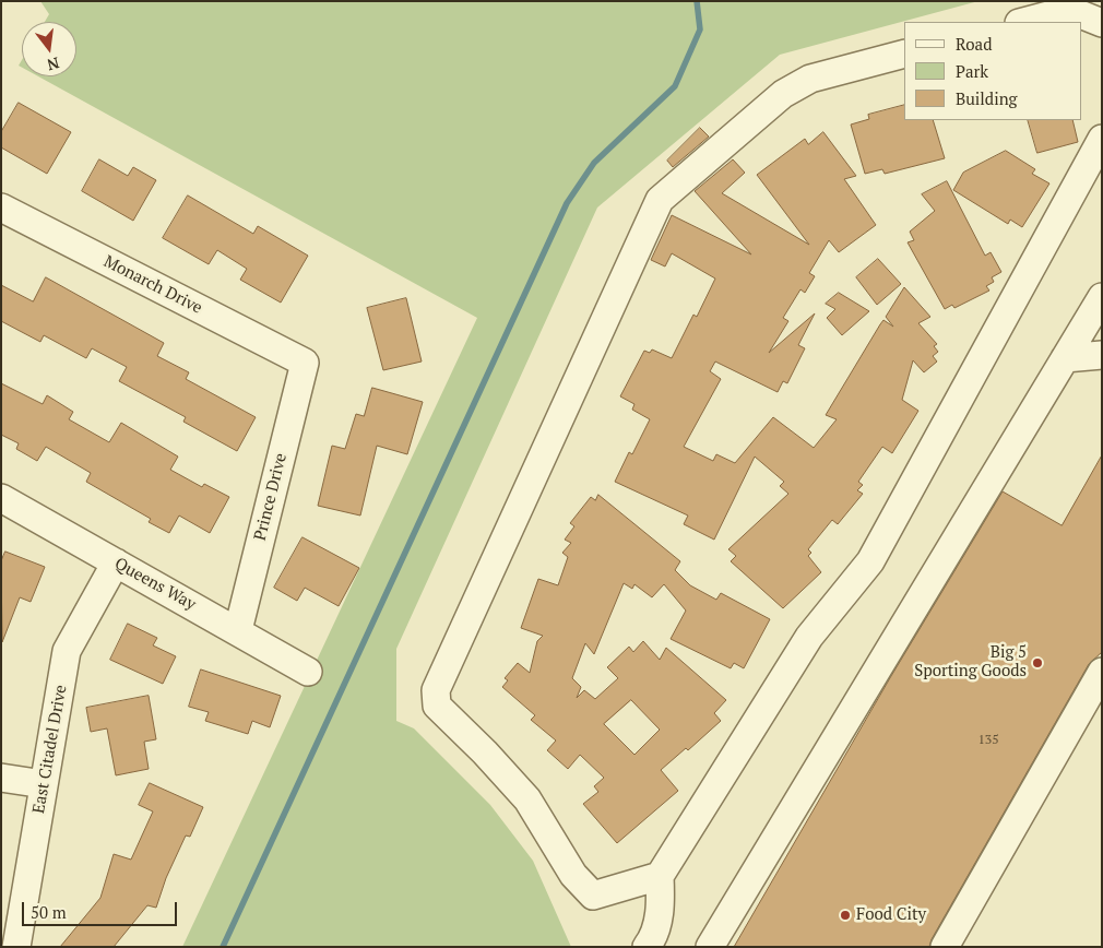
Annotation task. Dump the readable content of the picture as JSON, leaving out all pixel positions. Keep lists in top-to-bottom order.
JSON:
{
  "streets": {
    "street": [
      "Monarch Drive",
      "Prince Drive",
      "Queens Way",
      "East Citadel Drive"
    ]
  },
  "crossings": [
    ["Monarch Drive", "Prince Drive"],
    ["Prince Drive", "Queens Way"],
    ["Queens Way", "East Citadel Drive"]
  ],
  "places": ["Big 5 Sporting Goods", "Food City"],
  "house_numbers": ["135"],
  "legend": ["Road", "Park", "Building"],
  "scale_bar": "50 m",
  "north": "bottom"
}
